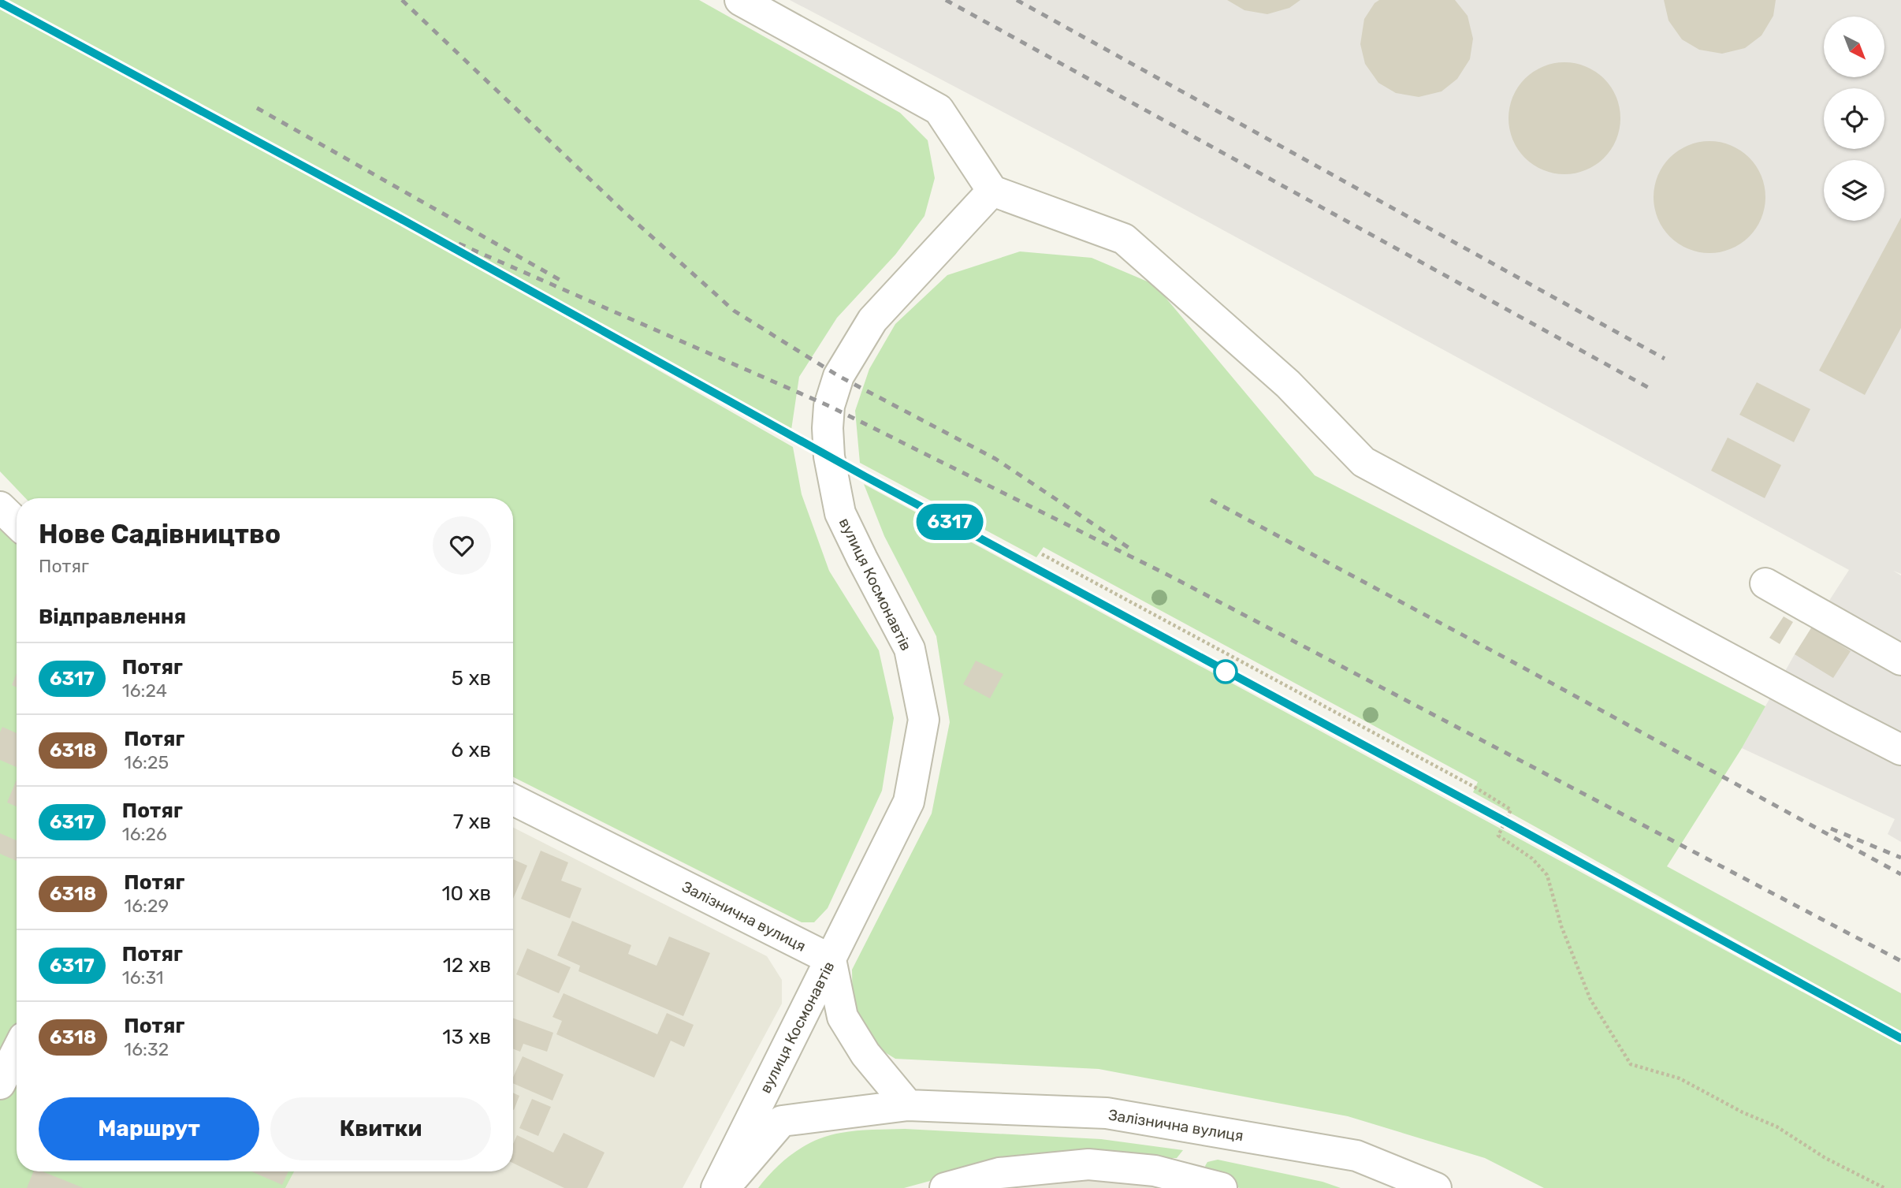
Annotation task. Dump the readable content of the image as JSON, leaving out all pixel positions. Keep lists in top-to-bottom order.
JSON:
{
  "streets": {
    "street": ["вулиця Космонавтів", "Залізнична вулиця"]
  },
  "crossings": [
    ["вулиця Космонавтів", "Залізнична вулиця"]
  ],
  "north": "bottom right",
  "page": {
    "on_map": "6317",
    "heading": [
      ["Нове Садівництво", "Потяг"],
      "Відправлення"
    ],
    "list": [
      {
        "mark": "6317",
        "name": "Потяг",
        "note": "16:24",
        "value": "5 хв"
      },
      {
        "mark": "6318",
        "name": "Потяг",
        "note": "16:25",
        "value": "6 хв"
      },
      {
        "mark": "6317",
        "name": "Потяг",
        "note": "16:26",
        "value": "7 хв"
      },
      {
        "mark": "6318",
        "name": "Потяг",
        "note": "16:29",
        "value": "10 хв"
      },
      {
        "mark": "6317",
        "name": "Потяг",
        "note": "16:31",
        "value": "12 хв"
      },
      {
        "mark": "6318",
        "name": "Потяг",
        "note": "16:32",
        "value": "13 хв"
      }
    ],
    "buttons": ["Маршрут", "Квитки"]
  }
}
